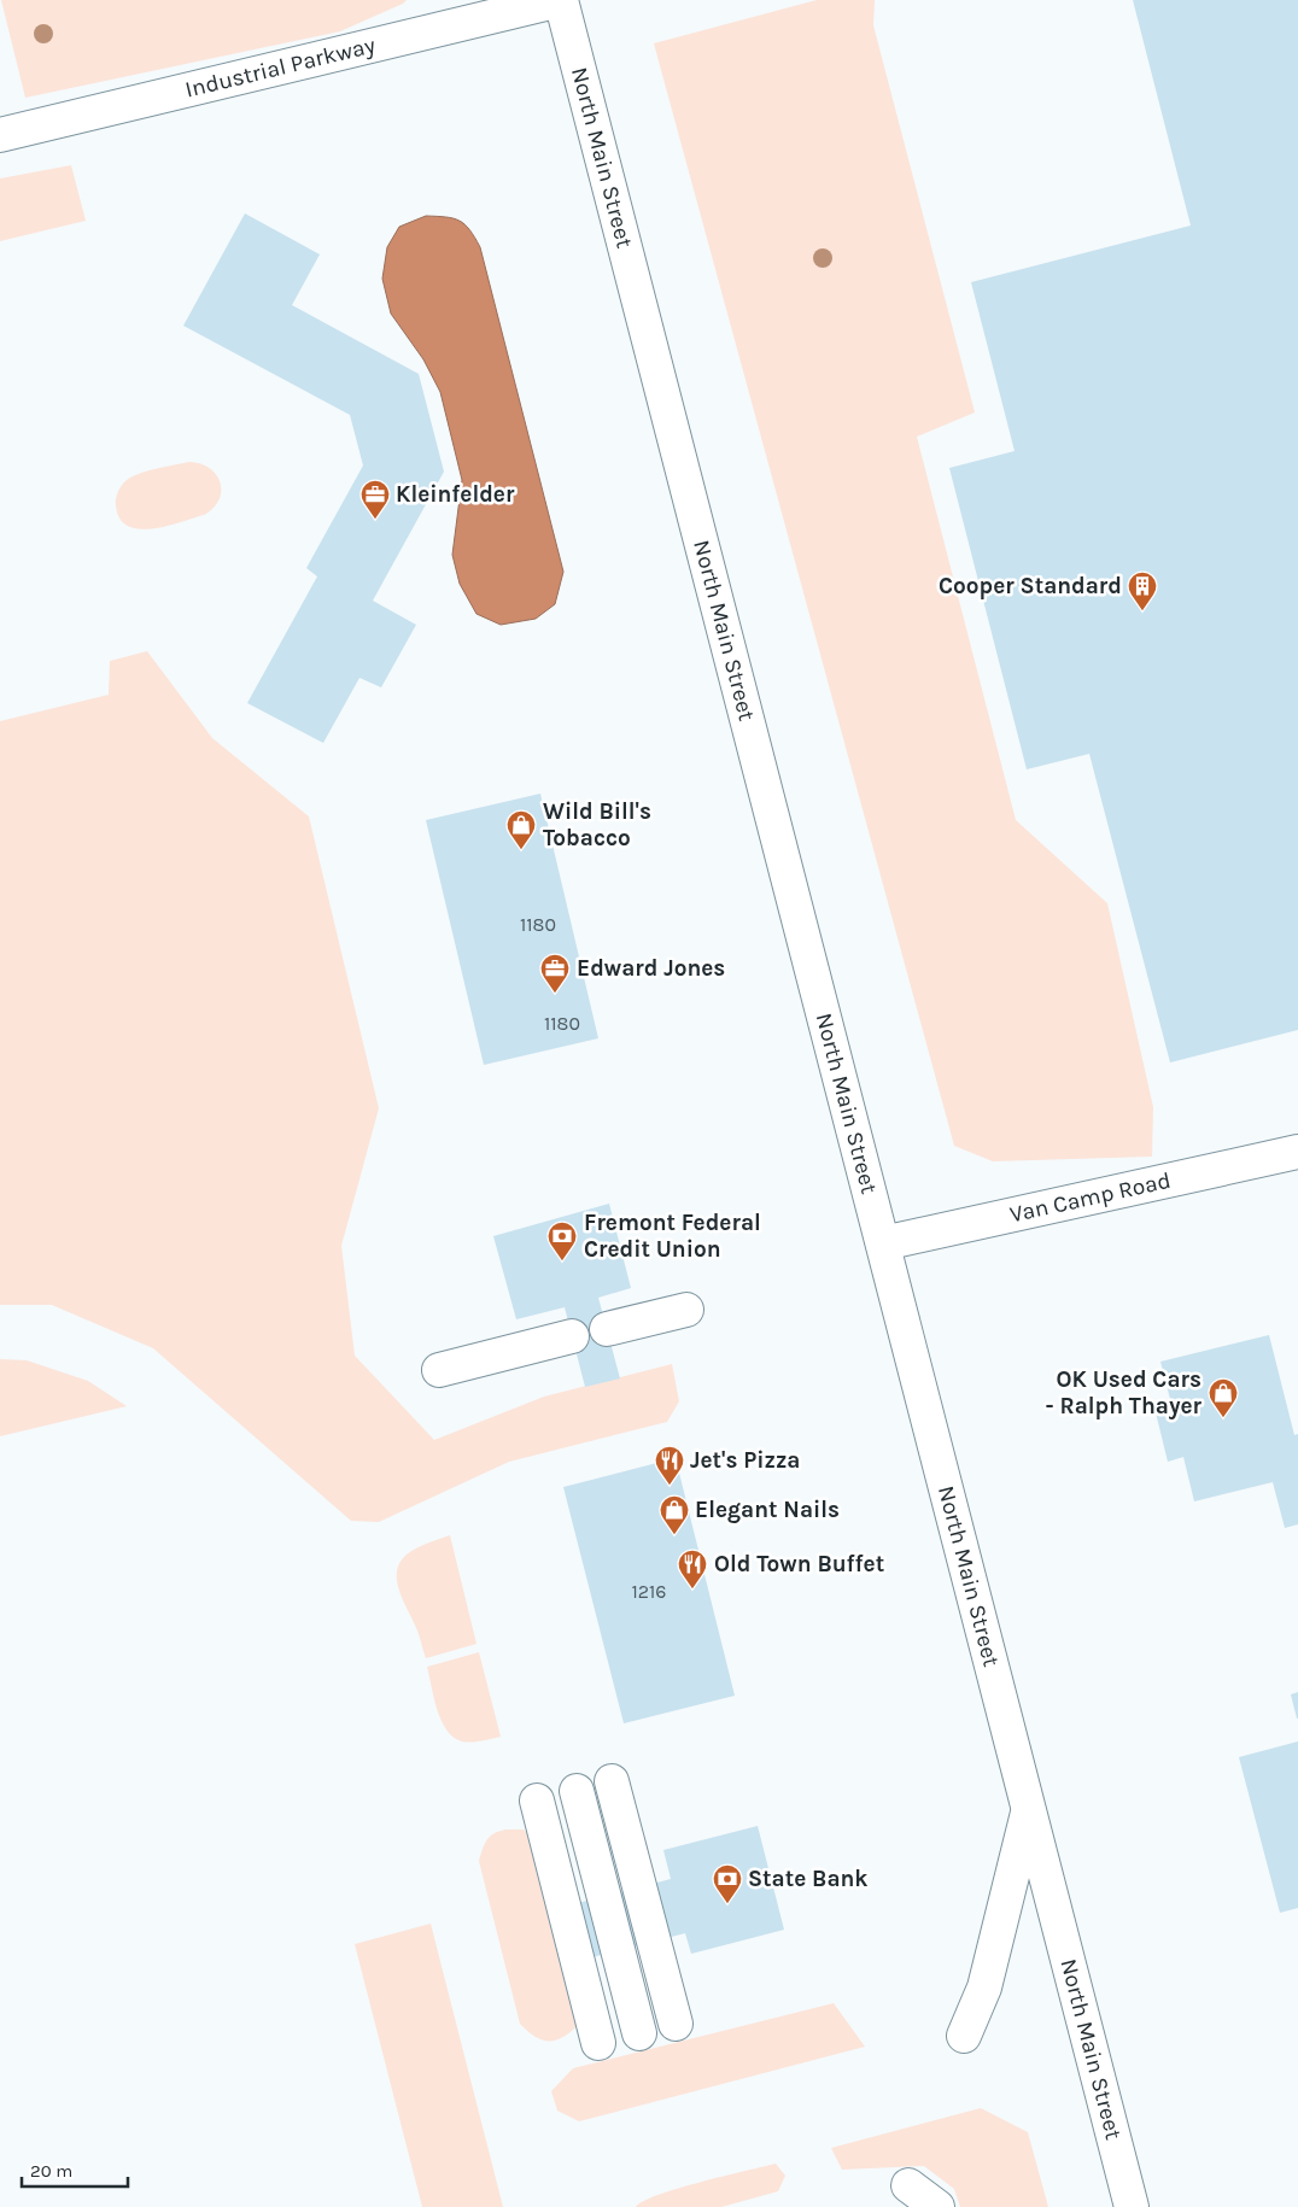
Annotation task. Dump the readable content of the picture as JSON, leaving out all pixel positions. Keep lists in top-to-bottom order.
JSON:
{
  "streets": {
    "main road": ["Industrial Parkway", "North Main Street", "Van Camp Road"]
  },
  "crossings": [
    ["Industrial Parkway", "North Main Street"],
    ["North Main Street", "Van Camp Road"]
  ],
  "places": {
    "office": ["Kleinfelder", "Edward Jones"],
    "building": ["Cooper Standard"],
    "shop": ["Wild Bill's Tobacco", "OK Used Cars - Ralph Thayer", "Elegant Nails"],
    "bank": ["Fremont Federal Credit Union", "State Bank"],
    "restaurant": ["Jet's Pizza", "Old Town Buffet"]
  },
  "house_numbers": ["1180", "1180", "1216"],
  "scale_bar": "20 m"
}
